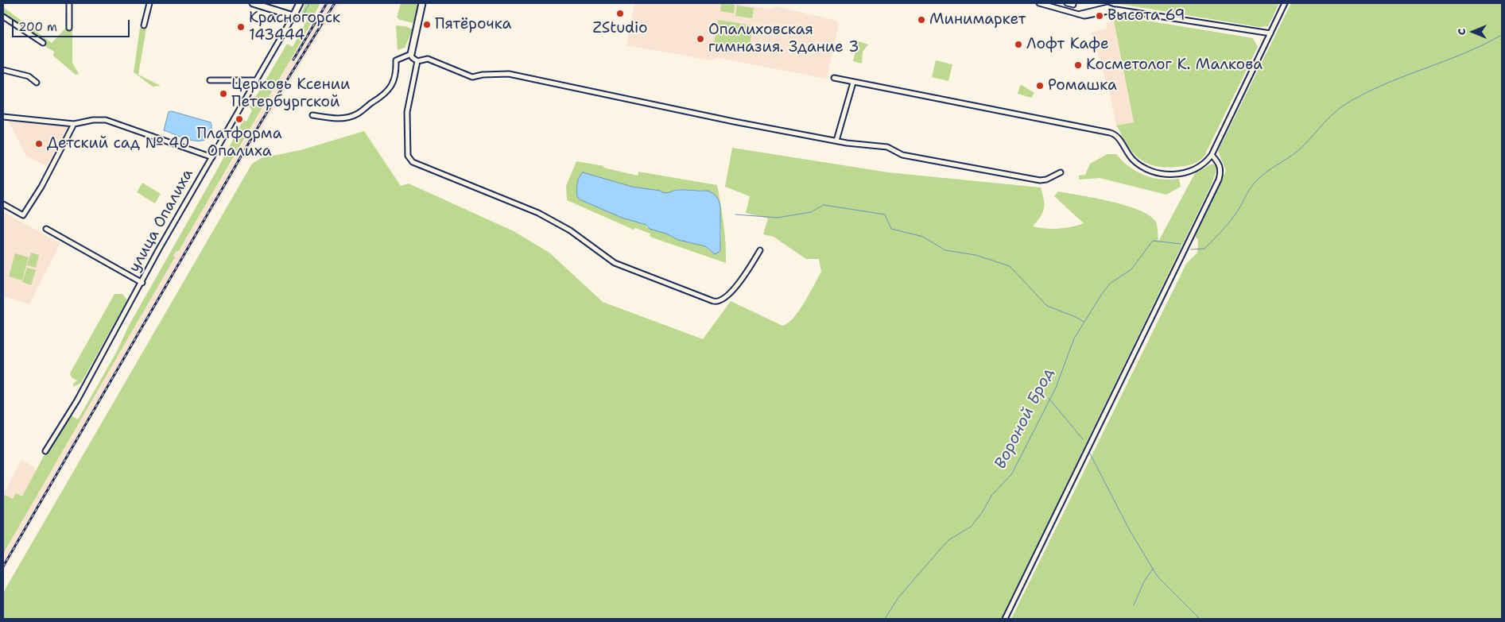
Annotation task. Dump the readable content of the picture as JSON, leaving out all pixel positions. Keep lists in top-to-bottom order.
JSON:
{
  "streets": {
    "street": ["улица Опалиха"]
  },
  "water": ["Вороной Брод"],
  "places": [
    "ZStudio",
    "Высота 69",
    "Минимаркет",
    "Пятёрочка",
    "Красногорск 143444",
    "Опалиховская гимназия. Здание 3",
    "Лофт Кафе",
    "Косметолог К. Малкова",
    "Ромашка",
    "Церковь Ксении Петербургской",
    "Платформа Опалиха",
    "Детский сад № 40"
  ],
  "scale_bar": "200 m",
  "north": "left"
}
